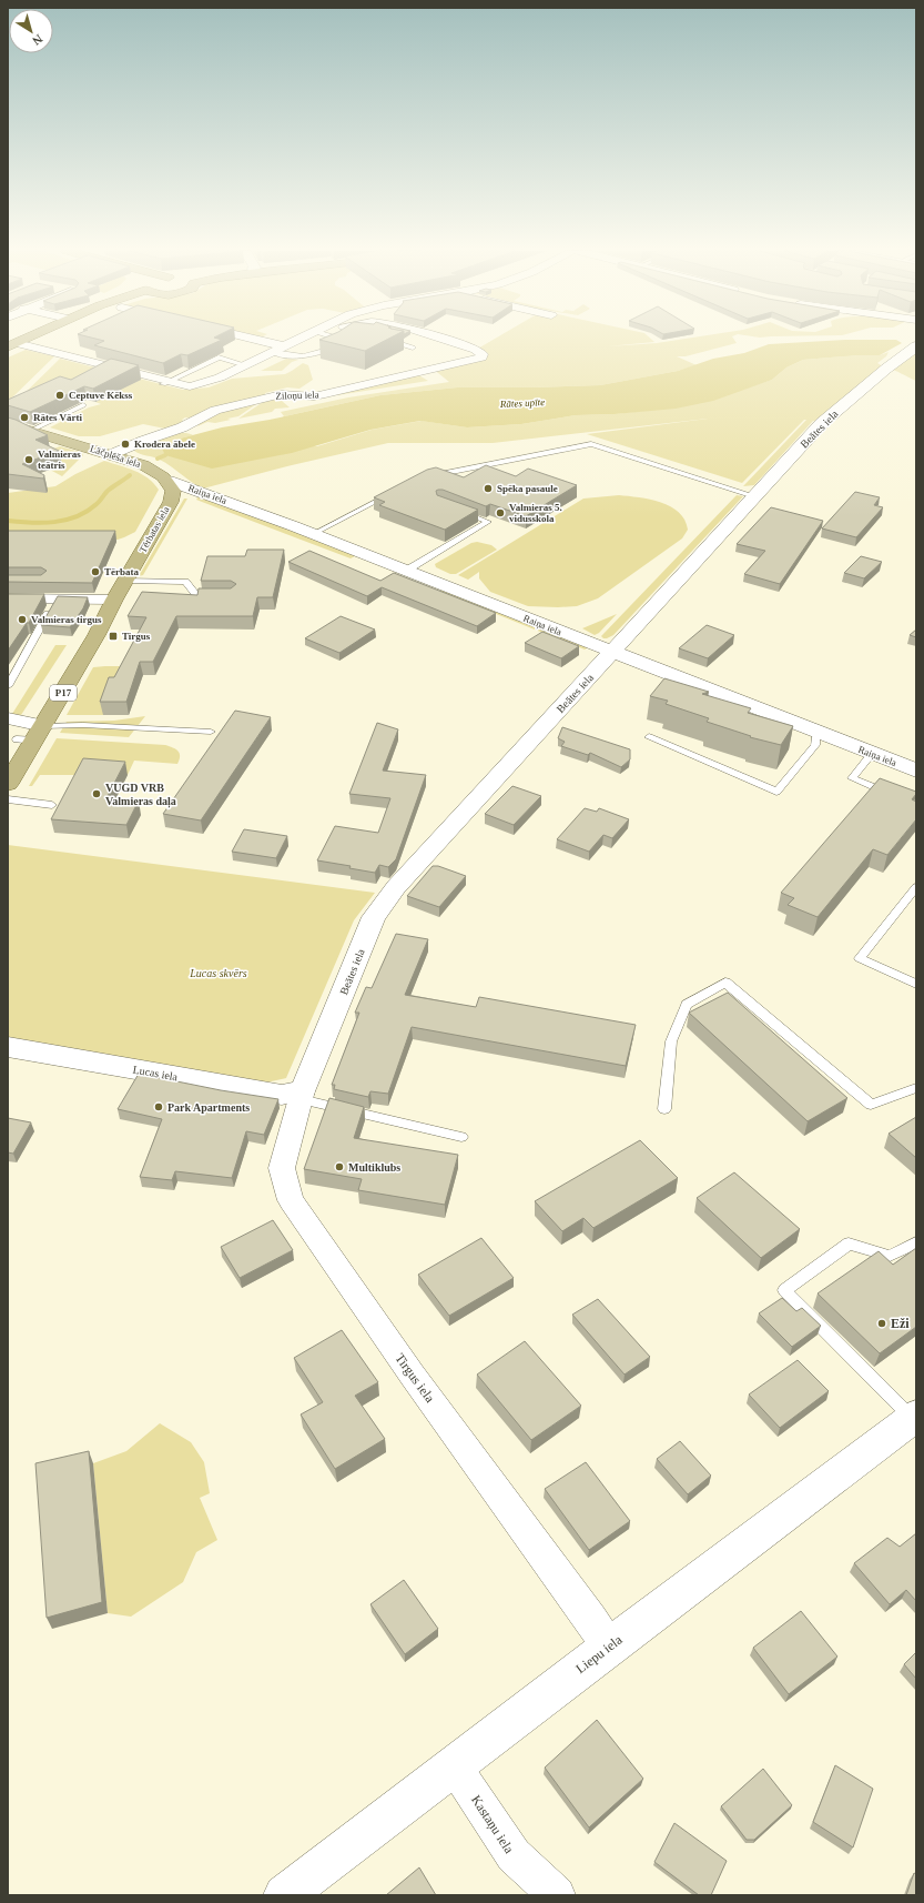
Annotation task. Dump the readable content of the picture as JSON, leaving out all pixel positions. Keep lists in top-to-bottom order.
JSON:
{
  "streets": {
    "main road": ["Lāčplēša iela", "Tērbatas iela", "P17"],
    "street": [
      "Ziloņu iela",
      "Beātes iela",
      "Raiņa iela",
      "Lucas iela",
      "Tirgus iela",
      "Liepu iela",
      "Kastaņu iela"
    ]
  },
  "crossings": [
    ["Ziloņu iela", "Lāčplēša iela"],
    ["Beātes iela", "Raiņa iela"],
    ["Beātes iela", "Lucas iela"],
    ["Beātes iela", "Tirgus iela"],
    ["Lāčplēša iela", "Raiņa iela"],
    ["Lāčplēša iela", "Tērbatas iela"],
    ["Raiņa iela", "Tērbatas iela"],
    ["Lucas iela", "Tirgus iela"],
    ["Tirgus iela", "Liepu iela"],
    ["Liepu iela", "Kastaņu iela"]
  ],
  "water": ["Rātes upīte"],
  "parks": ["Lucas skvērs"],
  "places": {
    "other": [
      "Ceptuve Kēkss",
      "Rātes Vārti",
      "Krodera ābele",
      "Valmieras teātris",
      "Spēka pasaule",
      "Valmieras 5. vidusskola",
      "Tērbata",
      "Valmieras tirgus",
      "VUGD VRB Valmieras daļa",
      "Park Apartments",
      "Multiklubs",
      "Eži"
    ],
    "transit": ["Tirgus"]
  },
  "north": "bottom right"
}
